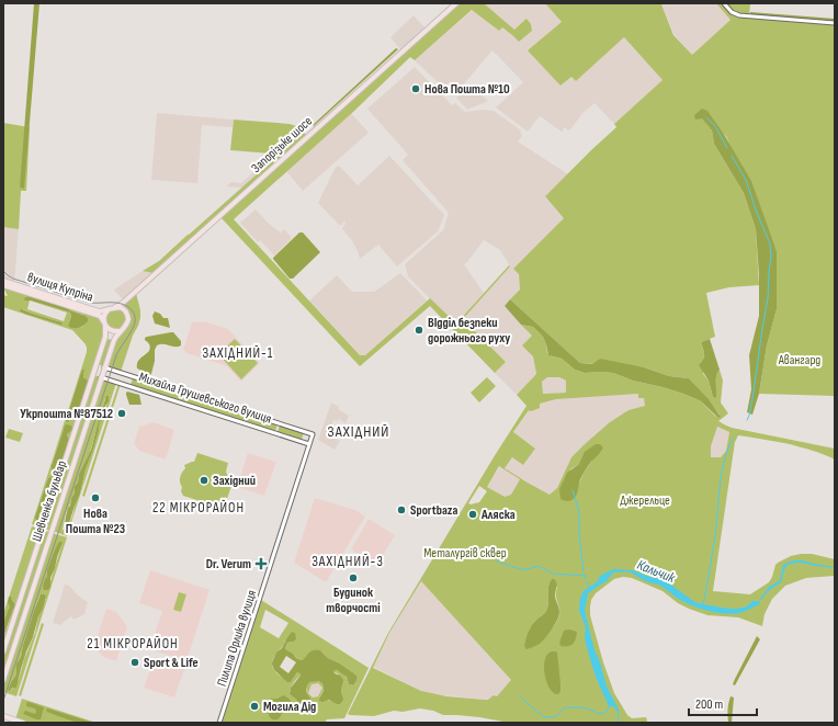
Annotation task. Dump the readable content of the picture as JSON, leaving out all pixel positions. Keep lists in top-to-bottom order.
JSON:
{
  "streets": {
    "main road": [
      "Запорізьке шосе",
      "вулиця Купріна",
      "Михайла Грушевського вулиця",
      "Шевченка бульвар"
    ],
    "street": ["Пилипа Орлика вулиця"]
  },
  "crossings": [
    ["Запорізьке шосе", "вулиця Купріна"],
    ["Запорізьке шосе", "Шевченка бульвар"],
    ["вулиця Купріна", "Шевченка бульвар"],
    ["Михайла Грушевського вулиця", "Шевченка бульвар"],
    ["Михайла Грушевського вулиця", "Пилипа Орлика вулиця"]
  ],
  "districts": [
    "ЗАХІДНИЙ-1",
    "ЗАХІДНИЙ",
    "22 МІКРОРАЙОН",
    "ЗАХІДНИЙ-3",
    "21 МІКРОРАЙОН"
  ],
  "water": ["Кальчик"],
  "parks": ["Авангард", "Джерельце", "Металургів сквер"],
  "places": {
    "other": [
      "Нова Пошта №10",
      "ВІдділ безпеки дорожнього руху",
      "Укрпошта №87512",
      "Західний",
      "Нова Пошта №23",
      "Sportbaza",
      "Аляска",
      "Будинок творчості",
      "Sport & Life",
      "Могила Дiд"
    ],
    "health": ["Dr. Verum"]
  },
  "scale_bar": "200 m"
}
